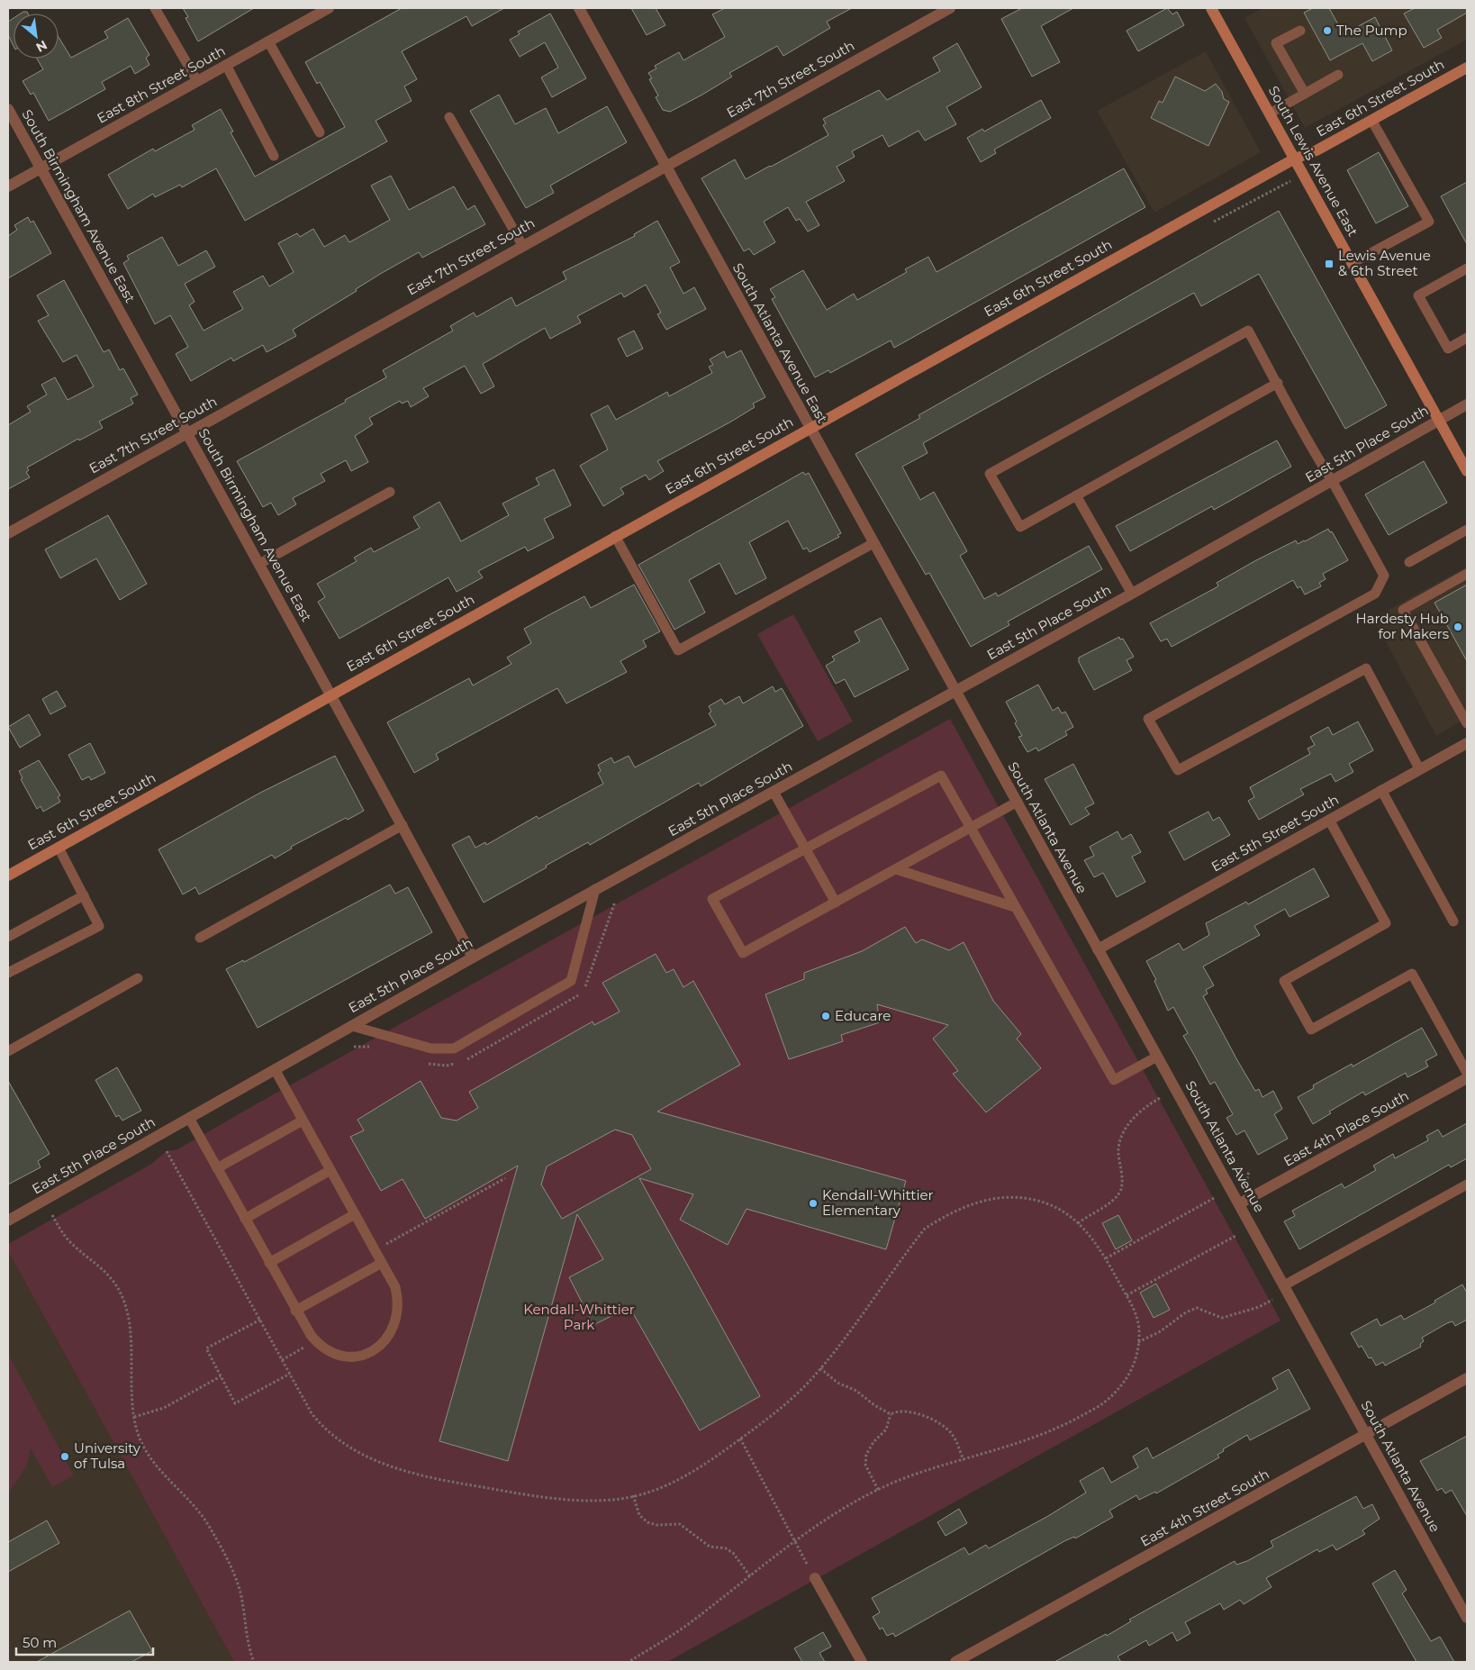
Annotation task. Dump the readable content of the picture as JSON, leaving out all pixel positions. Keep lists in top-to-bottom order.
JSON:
{
  "streets": {
    "street": [
      "East 7th Street South",
      "East 8th Street South",
      "East 6th Street South",
      "South Lewis Avenue East",
      "South Birmingham Avenue East",
      "South Atlanta Avenue East",
      "East 5th Place South",
      "South Atlanta Avenue",
      "East 5th Street South",
      "East 4th Place South",
      "East 4th Street South"
    ]
  },
  "crossings": [
    ["East 7th Street South", "South Birmingham Avenue East"],
    ["East 7th Street South", "South Atlanta Avenue East"],
    ["East 8th Street South", "South Birmingham Avenue East"],
    ["East 6th Street South", "South Lewis Avenue East"],
    ["East 6th Street South", "South Birmingham Avenue East"],
    ["East 6th Street South", "South Atlanta Avenue East"],
    ["South Lewis Avenue East", "East 5th Place South"],
    ["South Birmingham Avenue East", "East 5th Place South"],
    ["South Atlanta Avenue East", "East 5th Place South"],
    ["South Atlanta Avenue East", "South Atlanta Avenue"],
    ["East 5th Place South", "South Atlanta Avenue"],
    ["South Atlanta Avenue", "East 5th Street South"],
    ["South Atlanta Avenue", "East 4th Place South"],
    ["South Atlanta Avenue", "East 4th Street South"]
  ],
  "parks": ["Kendall-Whittier Park"],
  "places": {
    "other": [
      "The Pump",
      "Hardesty Hub for Makers",
      "Educare",
      "Kendall-Whittier Elementary",
      "University of Tulsa"
    ],
    "transit": ["Lewis Avenue & 6th Street"]
  },
  "scale_bar": "50 m",
  "north": "bottom right"
}
